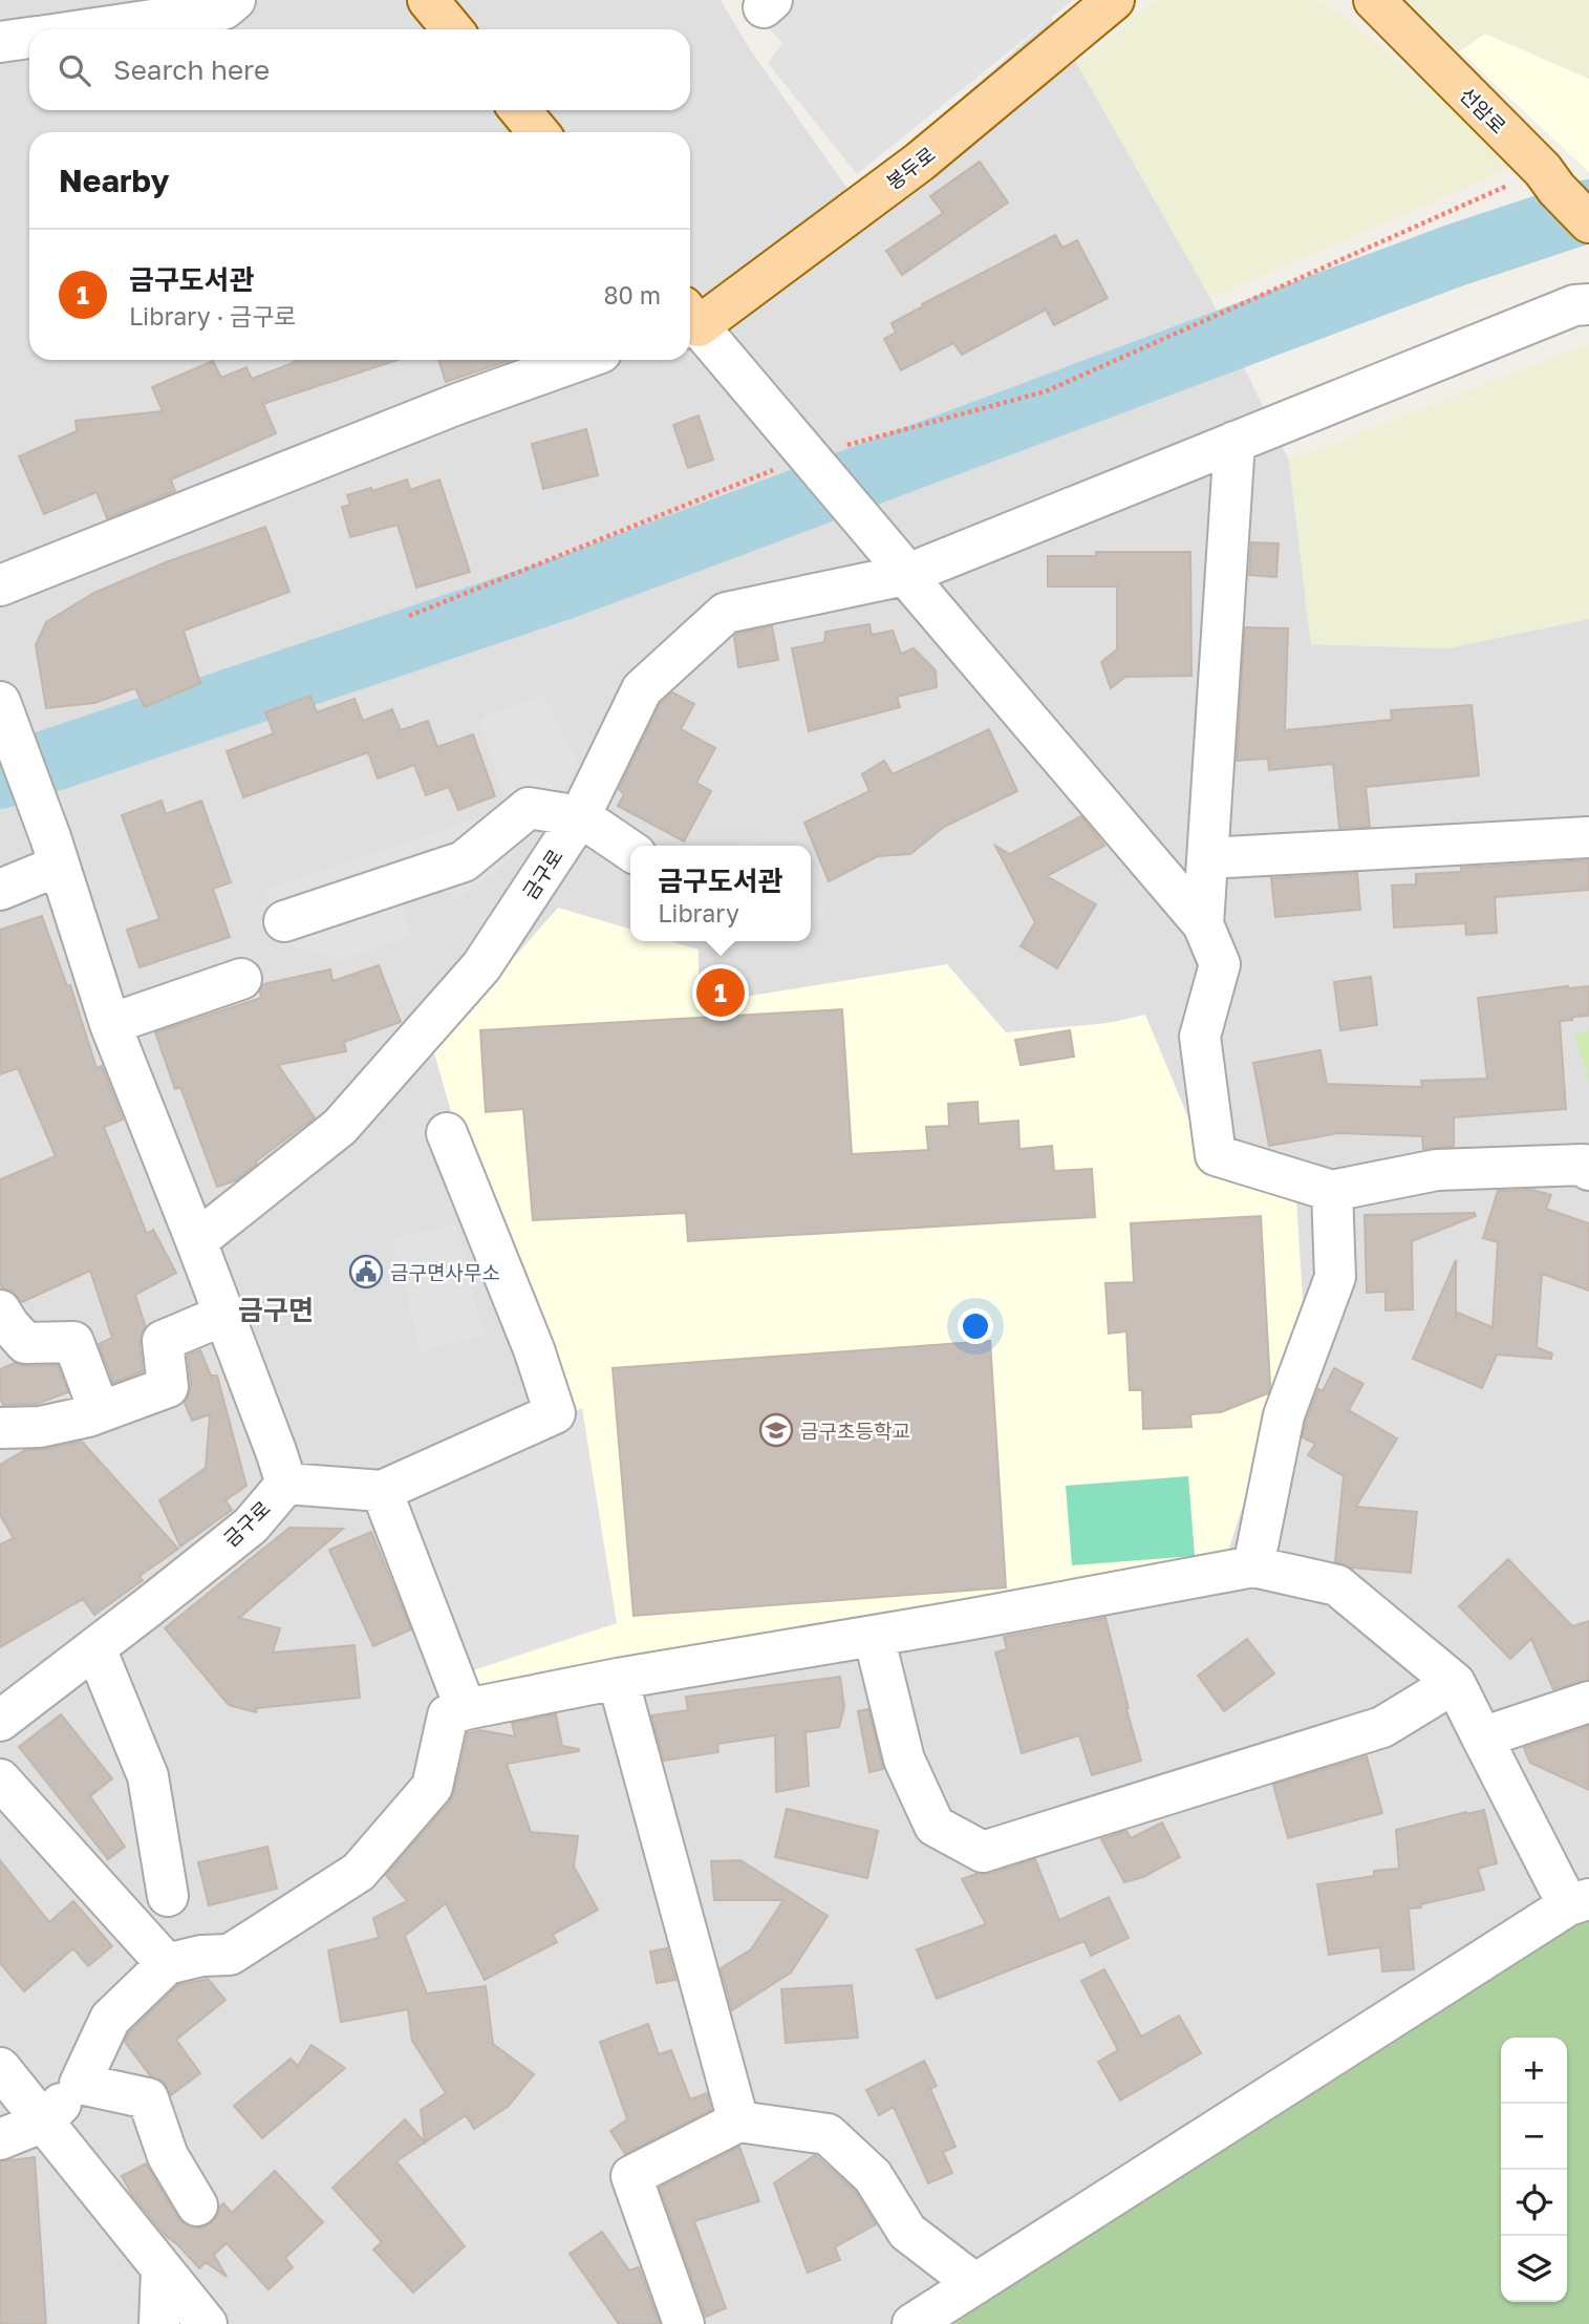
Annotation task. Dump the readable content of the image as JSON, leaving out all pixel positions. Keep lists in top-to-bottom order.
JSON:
{
  "streets": {
    "main road": ["선암로", "봉두로"],
    "street": ["금구로"]
  },
  "districts": ["금구면"],
  "places": {
    "public building": ["금구면사무소"],
    "school or university": ["금구초등학교"]
  },
  "page": {
    "search": "Search here",
    "heading": "Nearby",
    "list": [
      {
        "mark": "1",
        "name": "금구도서관",
        "note": "Library · 금구로",
        "value": "80 m"
      }
    ],
    "popup": ["금구도서관", "Library"],
    "pins": "1",
    "map_buttons": ["+", "−"]
  }
}
